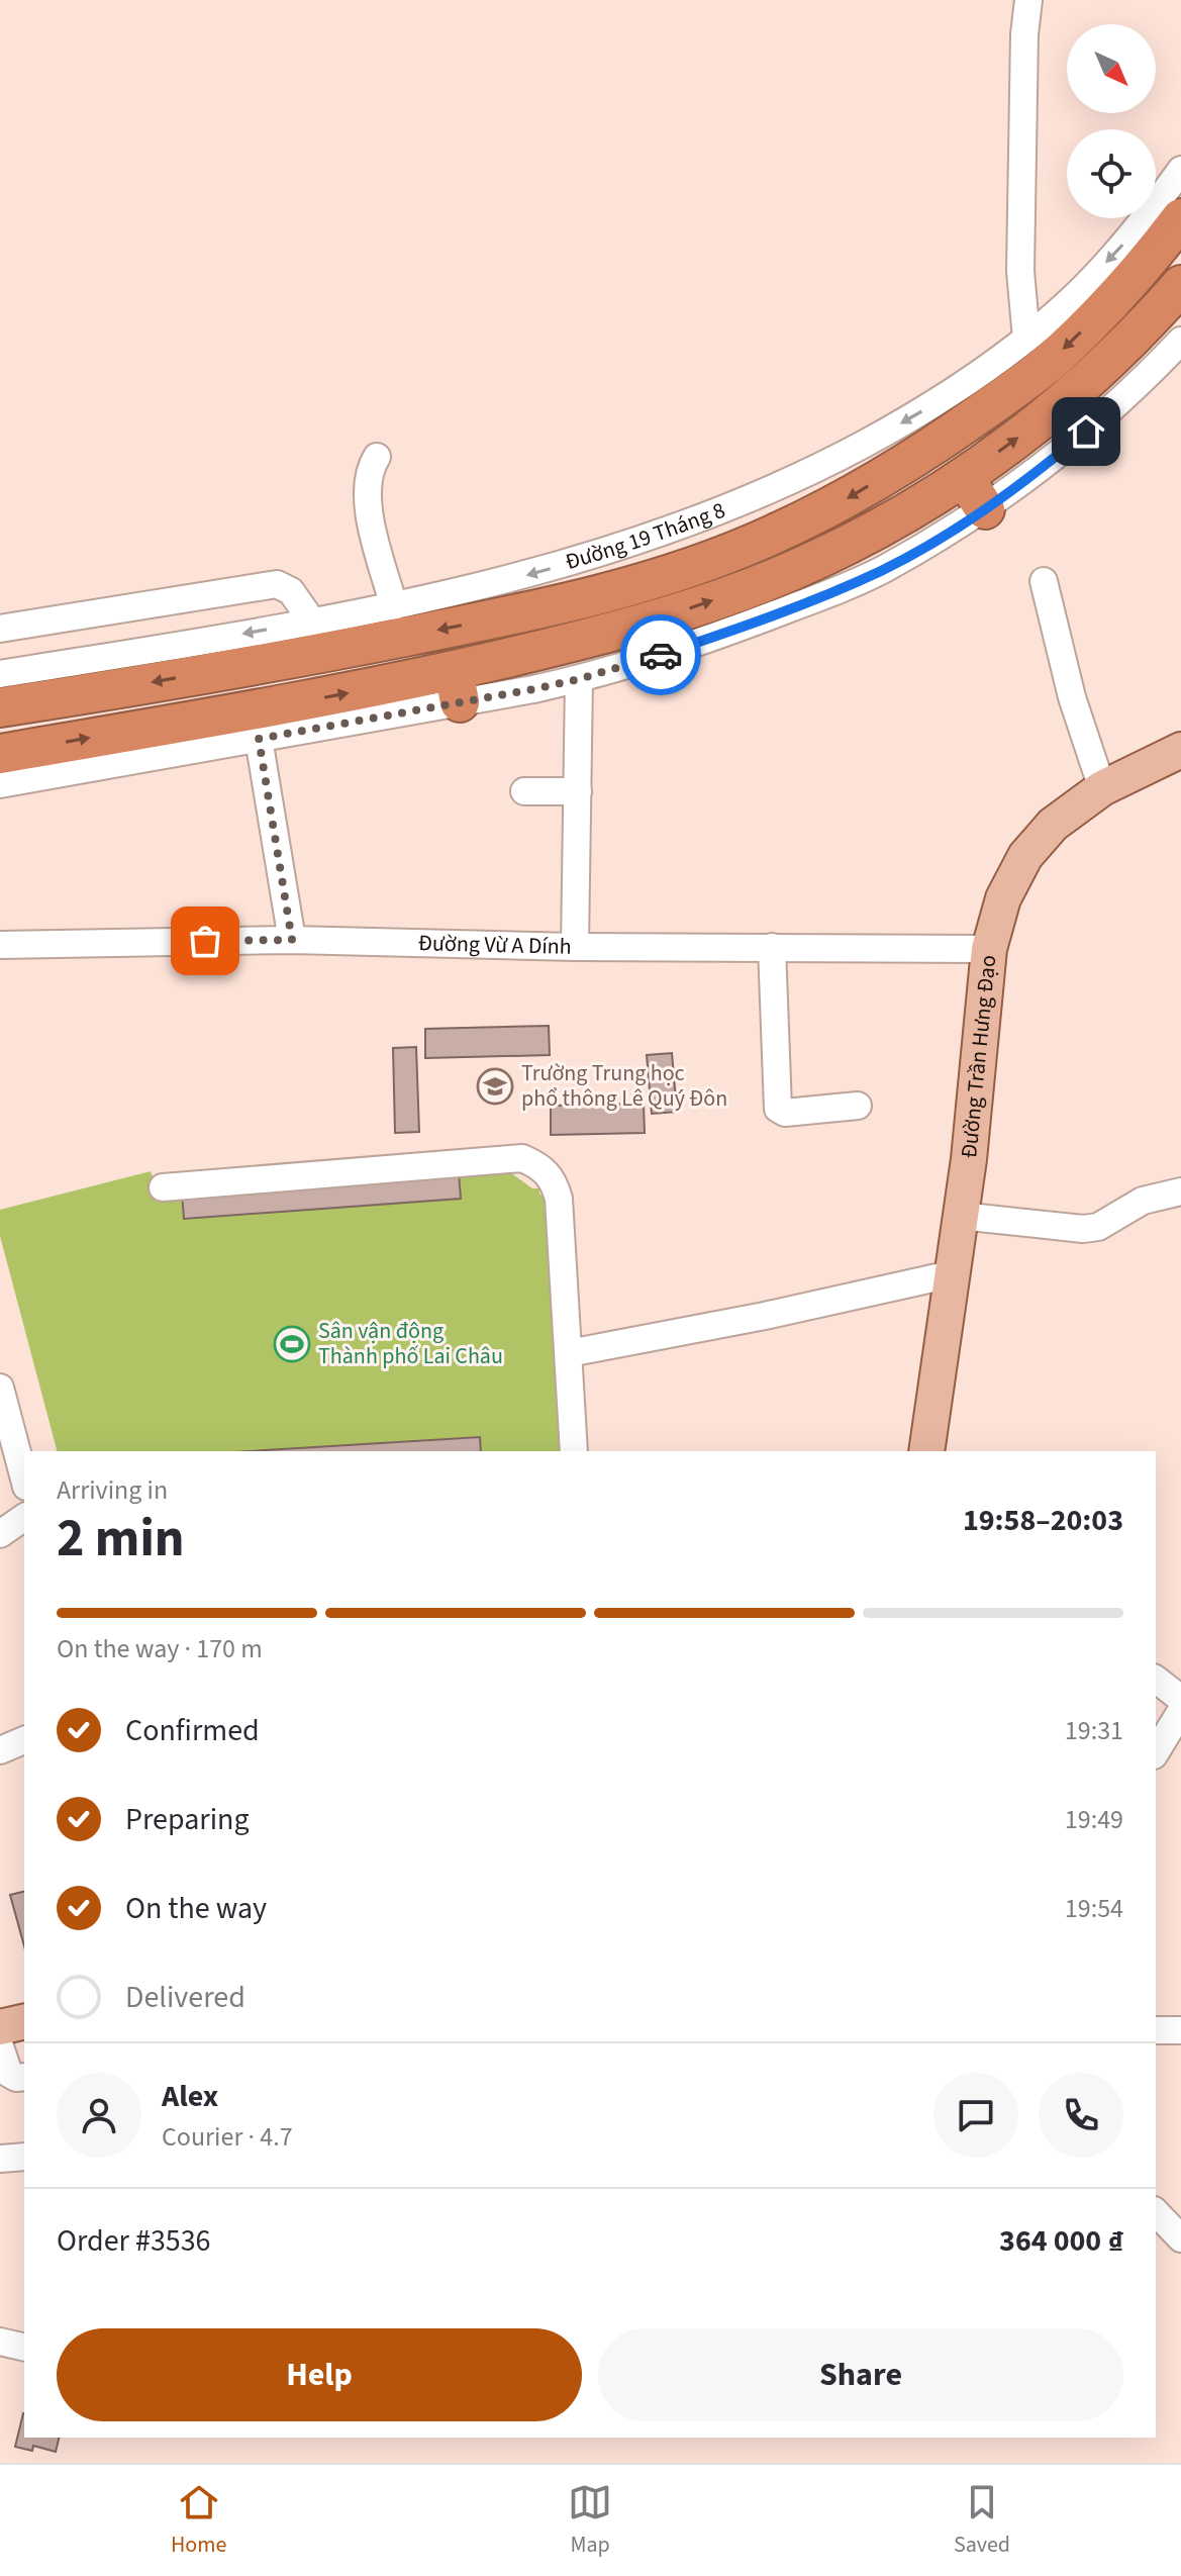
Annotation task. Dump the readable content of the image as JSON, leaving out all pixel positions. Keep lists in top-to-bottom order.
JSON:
{
  "streets": {
    "highway": ["Đường 19 Tháng 8"],
    "main road": ["Đường Trần Hưng Đạo"],
    "street": ["Đường Vừ A Dính"]
  },
  "crossings": [
    ["Đường Vừ A Dính", "Đường Trần Hưng Đạo"]
  ],
  "places": {
    "school or university": ["Trường Trung học phổ thông Lê Quý Đôn"],
    "sports": ["Sân vận động Thành phố Lai Châu"]
  },
  "north": "bottom right",
  "page": {
    "heading": ["2 min", "Arriving in", "19:58–20:03"],
    "panel": [
      "Alex",
      "Courier · 4.7",
      "Order #3536",
      "364 000 ₫"
    ],
    "bar": "On the way · 170 m",
    "list": [
      ["Confirmed", "19:31"],
      ["Preparing", "19:49"],
      ["On the way", "19:54"],
      "Delivered"
    ],
    "buttons": ["Help", "Share"],
    "tabs": ["Home", "Map", "Saved"]
  }
}
